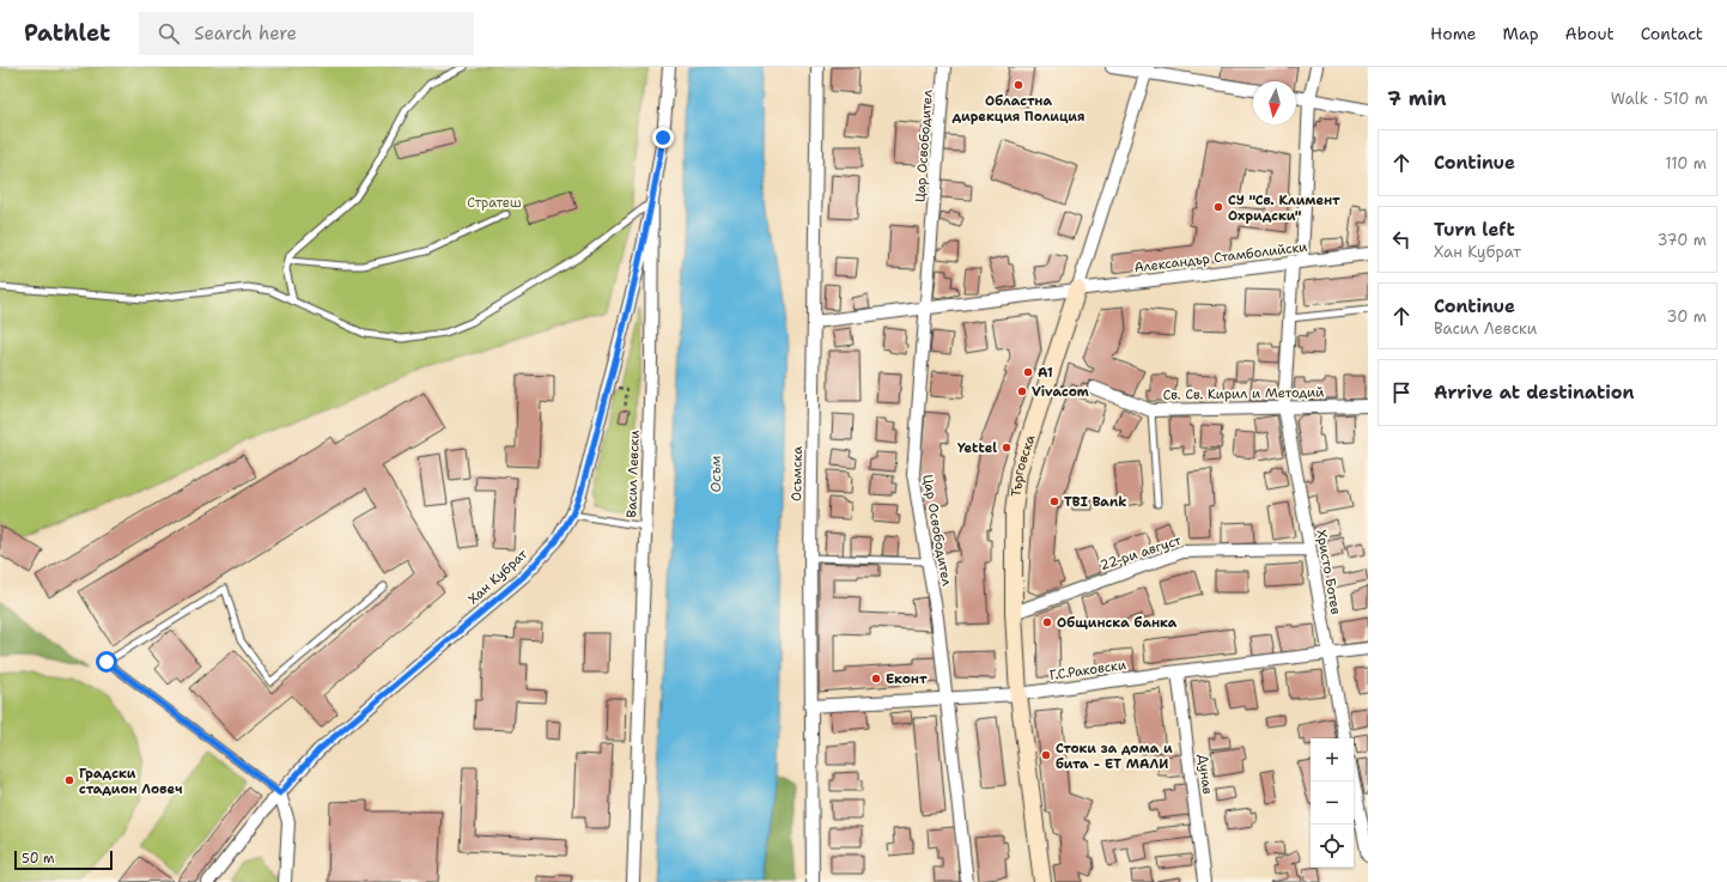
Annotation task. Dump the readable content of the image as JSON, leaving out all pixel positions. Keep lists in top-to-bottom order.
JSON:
{
  "streets": {
    "street": [
      "Цар Освободител",
      "Александър Стамболийски",
      "Св. Св. Кирил и Методий",
      "Търговска",
      "Васил Левски",
      "Осъмска",
      "22-ри август",
      "Христо Ботев",
      "Хан Кубрат",
      "Г.С.Раковски",
      "Дунав"
    ]
  },
  "crossings": [
    ["Цар Освободител", "Александър Стамболийски"],
    ["Цар Освободител", "Г.С.Раковски"],
    ["Александър Стамболийски", "Търговска"],
    ["Александър Стамболийски", "Осъмска"],
    ["Александър Стамболийски", "Христо Ботев"],
    ["Св. Св. Кирил и Методий", "Христо Ботев"],
    ["Търговска", "22-ри август"],
    ["Търговска", "Г.С.Раковски"],
    ["Васил Левски", "Хан Кубрат"],
    ["Осъмска", "Г.С.Раковски"],
    ["22-ри август", "Христо Ботев"],
    ["Христо Ботев", "Г.С.Раковски"],
    ["Г.С.Раковски", "Дунав"]
  ],
  "water": ["Осъм"],
  "parks": ["Стратеш"],
  "places": [
    "Областна дирекция Полиция",
    "СУ \"Св. Климент Охридски\"",
    "A1",
    "Vivacom",
    "Yettel",
    "TBI Bank",
    "Общинска банка",
    "Еконт",
    "Стоки за дома и бита - ЕТ МАЛИ",
    "Градски стадион Ловеч"
  ],
  "scale_bar": "50 m",
  "north": "bottom",
  "page": {
    "header": "Pathlet",
    "search": "Search here",
    "nav": [
      "Home",
      "Map",
      "About",
      "Contact"
    ],
    "heading": ["7 min", "Walk · 510 m"],
    "list": [
      ["Continue", "110 m"],
      ["Turn left", "Хан Кубрат", "370 m"],
      ["Continue", "Васил Левски", "30 m"],
      "Arrive at destination"
    ],
    "map_buttons": ["+", "−"],
    "scale": "50 m"
  }
}
